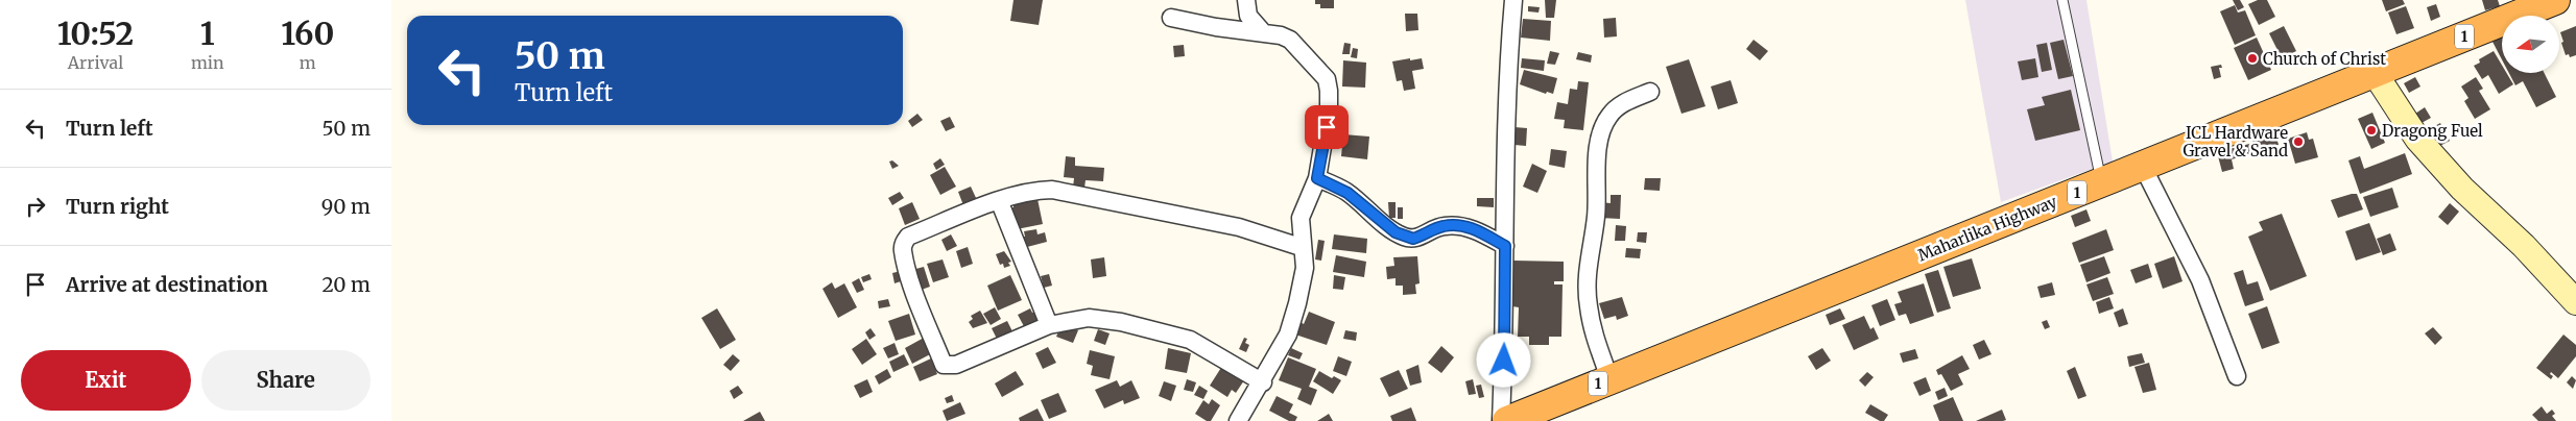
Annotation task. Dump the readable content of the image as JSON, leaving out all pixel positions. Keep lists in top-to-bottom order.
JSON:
{
  "streets": {
    "highway": ["1", "Maharlika Highway"]
  },
  "places": ["Church of Christ", "Dragong Fuel", "ICL Hardware Gravel & Sand"],
  "north": "left",
  "page": {
    "eta": [
      "10:52",
      "Arrival",
      "1",
      "min",
      "160",
      "m"
    ],
    "turn": ["50 m", "Turn left"],
    "list": [
      {
        "name": "Turn left",
        "value": "50 m"
      },
      {
        "name": "Turn right",
        "value": "90 m"
      },
      {
        "name": "Arrive at destination",
        "value": "20 m"
      }
    ],
    "buttons": ["Exit", "Share"]
  }
}
